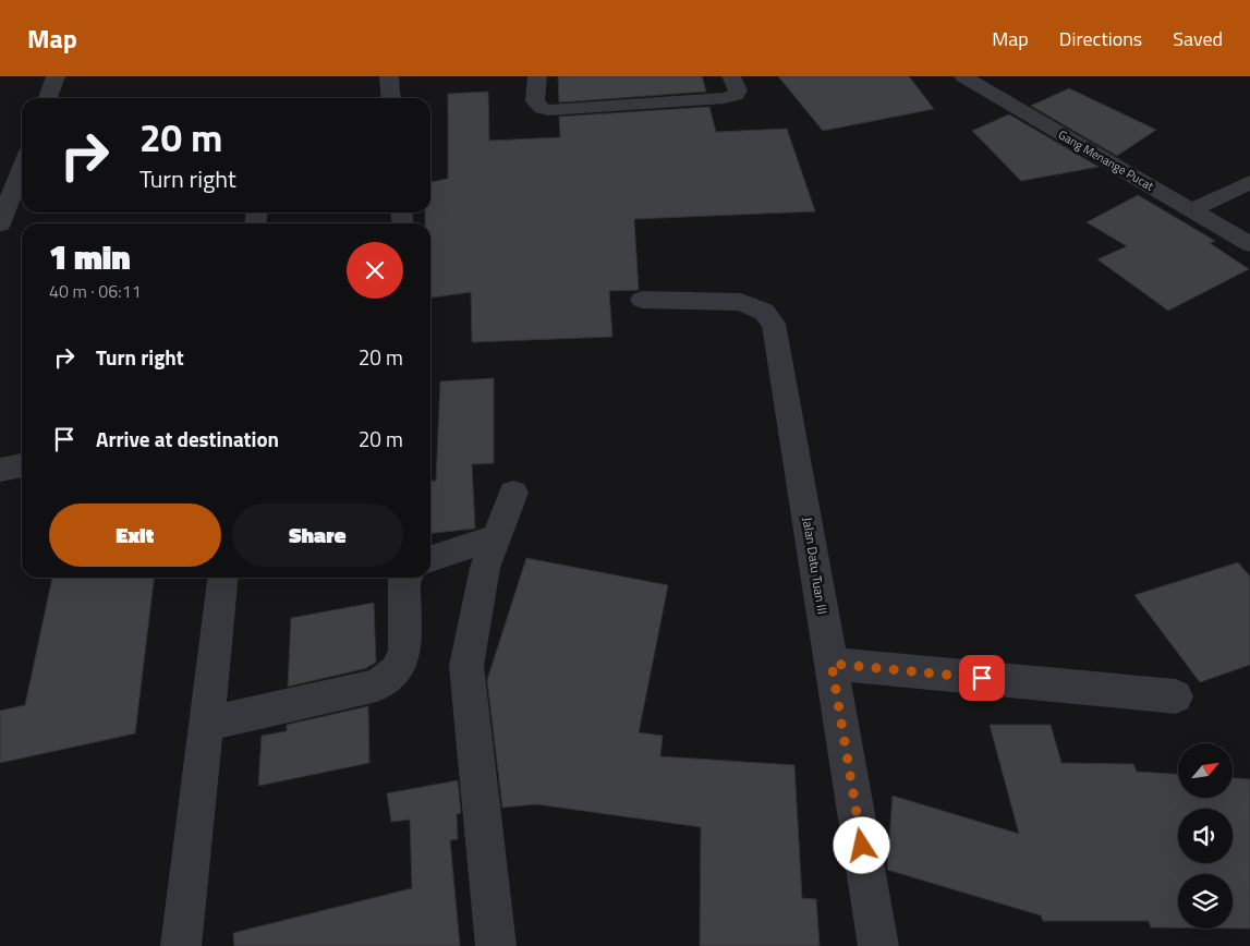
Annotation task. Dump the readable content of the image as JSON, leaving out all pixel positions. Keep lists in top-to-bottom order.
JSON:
{
  "streets": {
    "street": ["Gang Menange Pucat", "Jalan Datu Tuan III"]
  },
  "north": "top right",
  "page": {
    "header": "Map",
    "nav": ["Map", "Directions", "Saved"],
    "turn": ["20 m", "Turn right"],
    "heading": ["1 min", "40 m · 06:11"],
    "list": [
      {
        "name": "Turn right",
        "value": "20 m"
      },
      {
        "name": "Arrive at destination",
        "value": "20 m"
      }
    ],
    "buttons": ["Exit", "Share"]
  }
}
